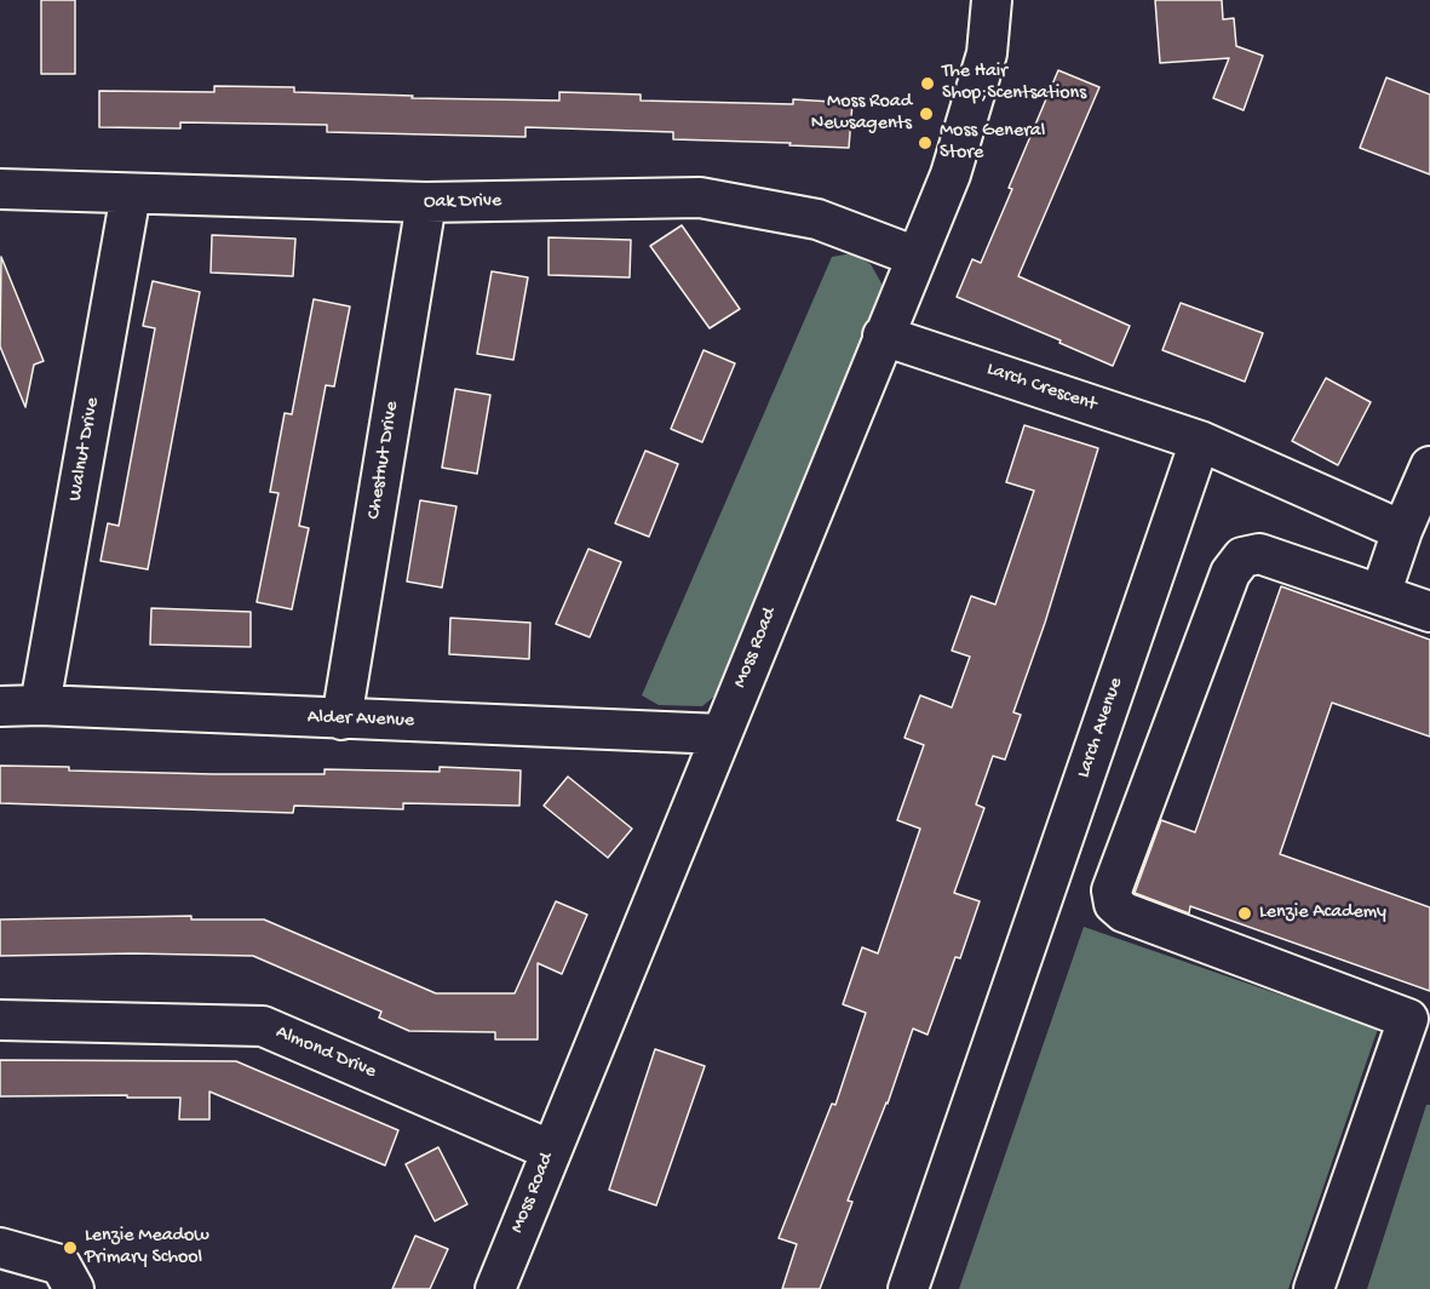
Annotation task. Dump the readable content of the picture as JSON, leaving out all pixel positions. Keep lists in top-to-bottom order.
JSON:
{
  "streets": {
    "street": [
      "Oak Drive",
      "Larch Crescent",
      "Walnut Drive",
      "Chestnut Drive",
      "Moss Road",
      "Alder Avenue",
      "Larch Avenue",
      "Almond Drive"
    ]
  },
  "crossings": [
    ["Oak Drive", "Walnut Drive"],
    ["Oak Drive", "Chestnut Drive"],
    ["Oak Drive", "Moss Road"],
    ["Larch Crescent", "Moss Road"],
    ["Larch Crescent", "Larch Avenue"],
    ["Walnut Drive", "Alder Avenue"],
    ["Chestnut Drive", "Alder Avenue"],
    ["Moss Road", "Alder Avenue"],
    ["Moss Road", "Almond Drive"]
  ],
  "places": [
    "The Hair Shop;Scentsations",
    "Moss Road Newsagents",
    "Moss General Store",
    "Lenzie Academy",
    "Lenzie Meadow Primary School"
  ]
}
